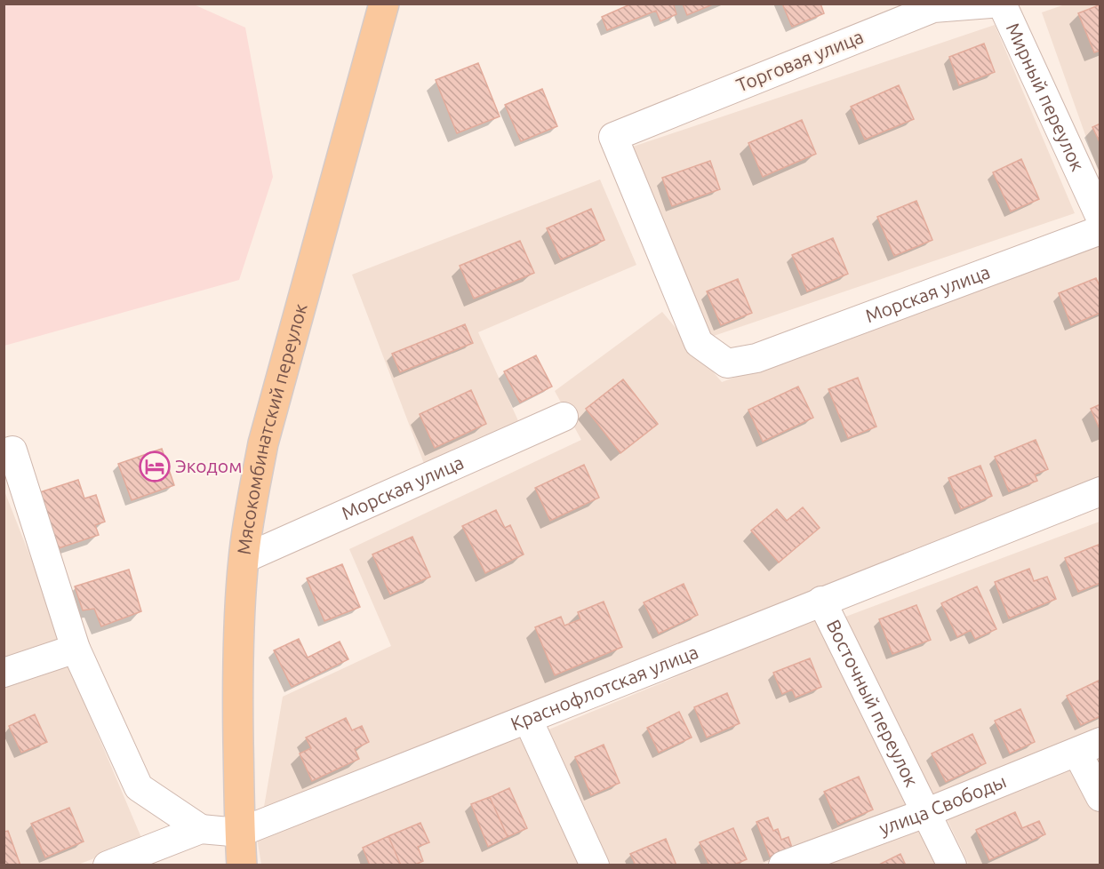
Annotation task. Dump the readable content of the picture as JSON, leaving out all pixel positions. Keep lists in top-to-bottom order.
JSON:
{
  "streets": {
    "main road": ["Мясокомбинатский переулок"],
    "street": [
      "Торговая улица",
      "Мирный переулок",
      "Морская улица",
      "Краснофлотская улица",
      "Восточный переулок",
      "улица Свободы"
    ]
  },
  "crossings": [
    ["Торговая улица", "Морская улица"],
    ["Морская улица", "Мясокомбинатский переулок"],
    ["Мясокомбинатский переулок", "Краснофлотская улица"],
    ["Краснофлотская улица", "Восточный переулок"],
    ["Восточный переулок", "улица Свободы"]
  ],
  "places": {
    "hotel": ["Экодом"]
  }
}
